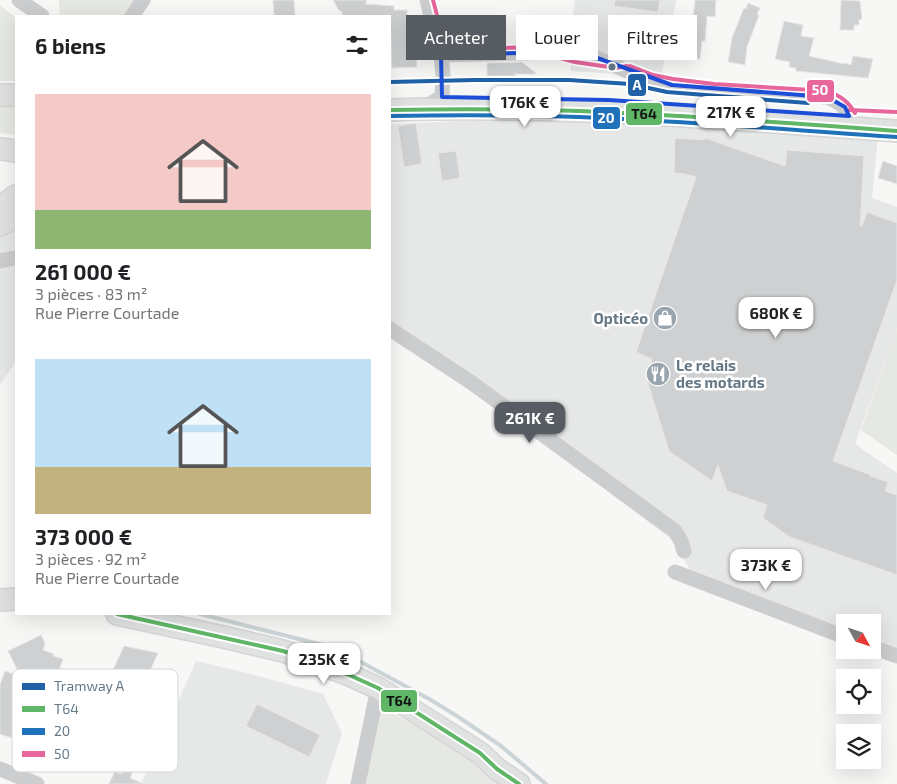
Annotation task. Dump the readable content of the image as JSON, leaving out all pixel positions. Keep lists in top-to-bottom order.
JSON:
{
  "places": {
    "shop": ["Opticéo"],
    "restaurant": ["Le relais des motards"]
  },
  "lines": [
    "transit line 50",
    "tram line A",
    "transit line T64",
    "transit line 20"
  ],
  "legend": [
    "Tramway A",
    "T64",
    "20",
    "50"
  ],
  "north": "bottom right",
  "page": {
    "chip": ["Acheter", "Louer", "Filtres"],
    "heading": "6 biens",
    "list": [
      {
        "name": "261 000 €",
        "note": "3 pièces · 83 m² · Rue Pierre Courtade"
      },
      {
        "name": "373 000 €",
        "note": "3 pièces · 92 m² · Rue Pierre Courtade"
      }
    ],
    "price": [
      "176K €",
      "217K €",
      "680K €",
      "261K €",
      "373K €",
      "235K €"
    ]
  }
}
